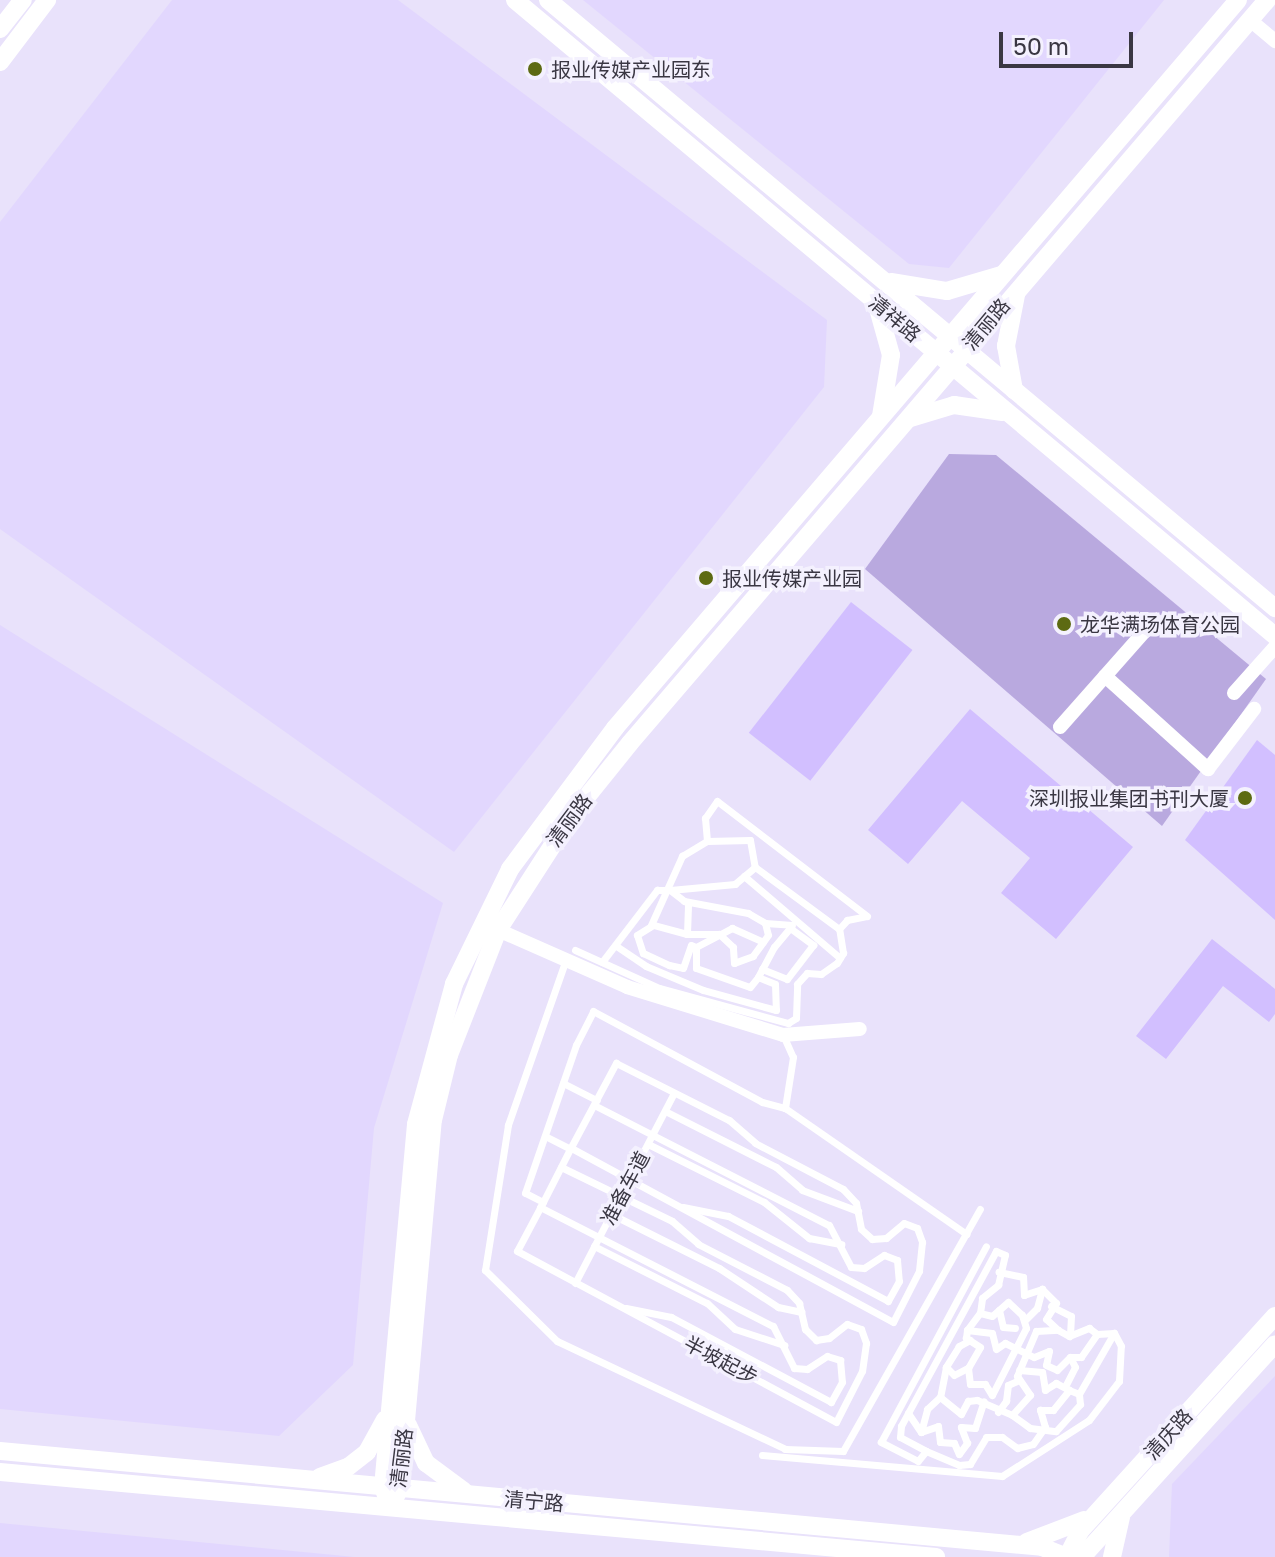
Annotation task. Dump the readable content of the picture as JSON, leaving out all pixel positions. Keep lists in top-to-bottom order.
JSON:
{
  "streets": {
    "street": [
      "清祥路",
      "清丽路",
      "清庆路",
      "清宁路"
    ],
    "lane": ["准备车道", "半坡起步"]
  },
  "crossings": [
    ["清祥路", "清丽路"],
    ["清丽路", "清宁路"],
    ["准备车道", "半坡起步"],
    ["清庆路", "清宁路"]
  ],
  "places": [
    "报业传媒产业园东",
    "报业传媒产业园",
    "龙华满场体育公园",
    "深圳报业集团书刊大厦"
  ],
  "scale_bar": "50 m"
}
